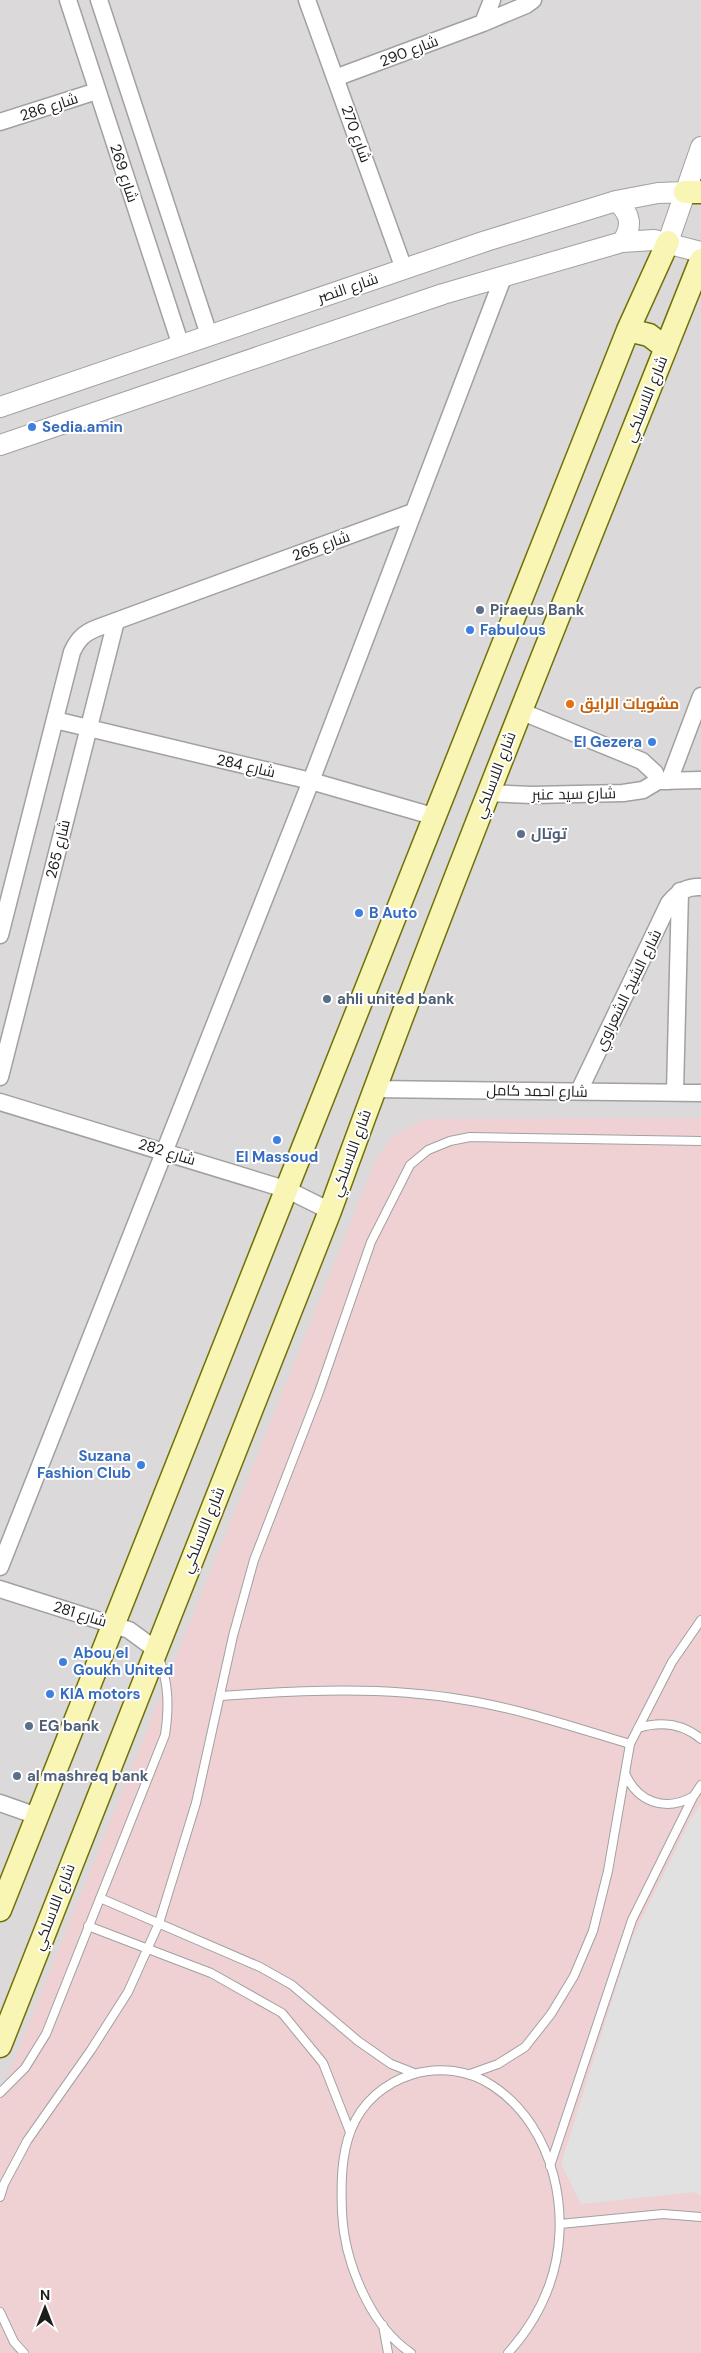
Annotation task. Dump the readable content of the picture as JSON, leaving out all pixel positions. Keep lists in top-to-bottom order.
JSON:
{
  "streets": {
    "main road": ["شارع اللاسلكي"],
    "street": [
      "شارع 290",
      "شارع 286",
      "شارع 270",
      "شارع 269",
      "شارع النصر",
      "شارع 265",
      "شارع 284",
      "شارع سيد عنبر",
      "شارع الشيخ الشعراوي",
      "شارع احمد كامل",
      "شارع 282",
      "شارع 281"
    ]
  },
  "crossings": [
    ["شارع 290", "شارع 270"],
    ["شارع 286", "شارع 269"],
    ["شارع 270", "شارع النصر"],
    ["شارع 269", "شارع النصر"],
    ["شارع اللاسلكي", "شارع سيد عنبر"],
    ["شارع اللاسلكي", "شارع احمد كامل"],
    ["شارع اللاسلكي", "شارع 282"],
    ["شارع اللاسلكي", "شارع 281"],
    ["شارع 265", "شارع 284"],
    ["شارع الشيخ الشعراوي", "شارع احمد كامل"]
  ],
  "places": [
    "Sedia.amin",
    "Piraeus Bank",
    "Fabulous",
    "مشويات الرايق",
    "El Gezera",
    "توتال",
    "B Auto",
    "ahli united bank",
    "El Massoud",
    "Suzana Fashion Club",
    "Abou el Goukh United",
    "KIA motors",
    "EG bank",
    "al mashreq bank"
  ],
  "north": "top"
}
